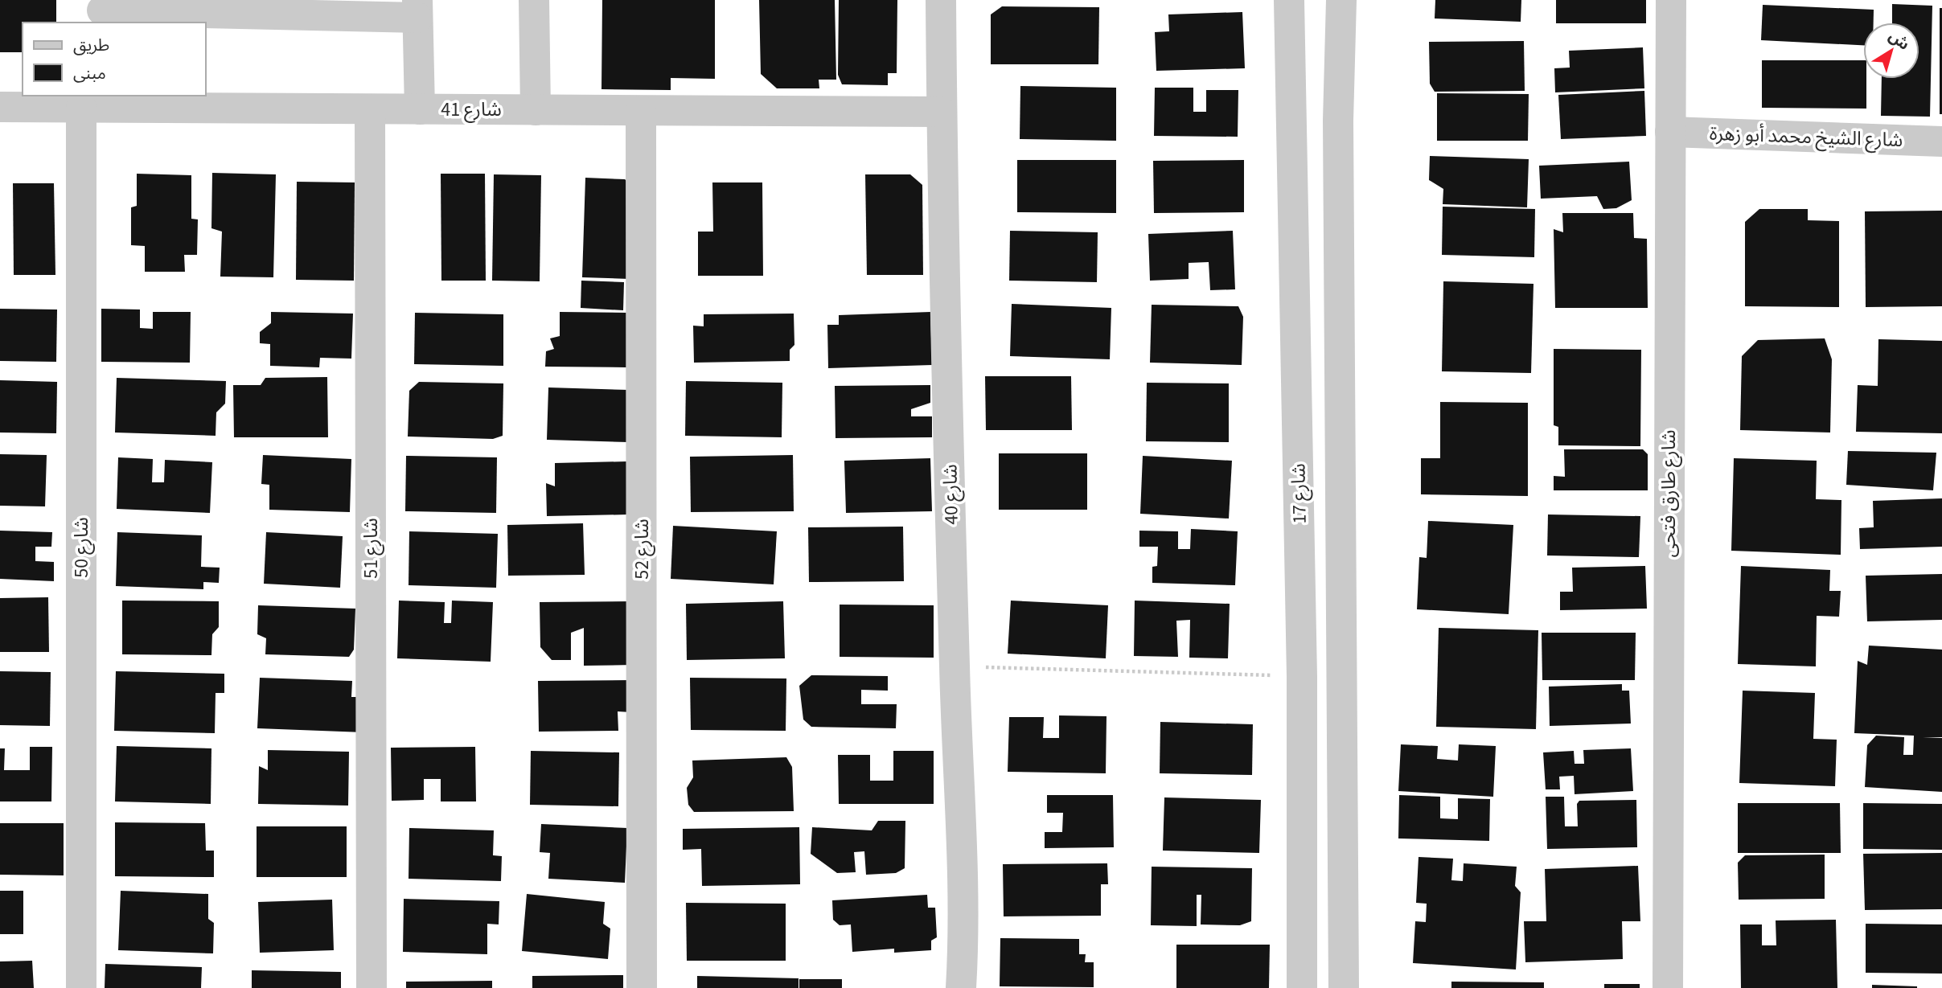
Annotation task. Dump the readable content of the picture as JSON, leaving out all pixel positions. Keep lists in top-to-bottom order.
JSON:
{
  "streets": {
    "street": [
      "شارع 41",
      "شارع الشيخ محمد أبو زهرة",
      "شارع 17",
      "شارع طارق فتحى",
      "شارع 40",
      "شارع 50",
      "شارع 51",
      "شارع 52"
    ]
  },
  "crossings": [
    ["شارع 41", "شارع 40"],
    ["شارع 41", "شارع 50"],
    ["شارع 41", "شارع 51"],
    ["شارع 41", "شارع 52"],
    ["شارع الشيخ محمد أبو زهرة", "شارع طارق فتحى"]
  ],
  "legend": ["طريق", "مبنى"],
  "north": "top right"
}
